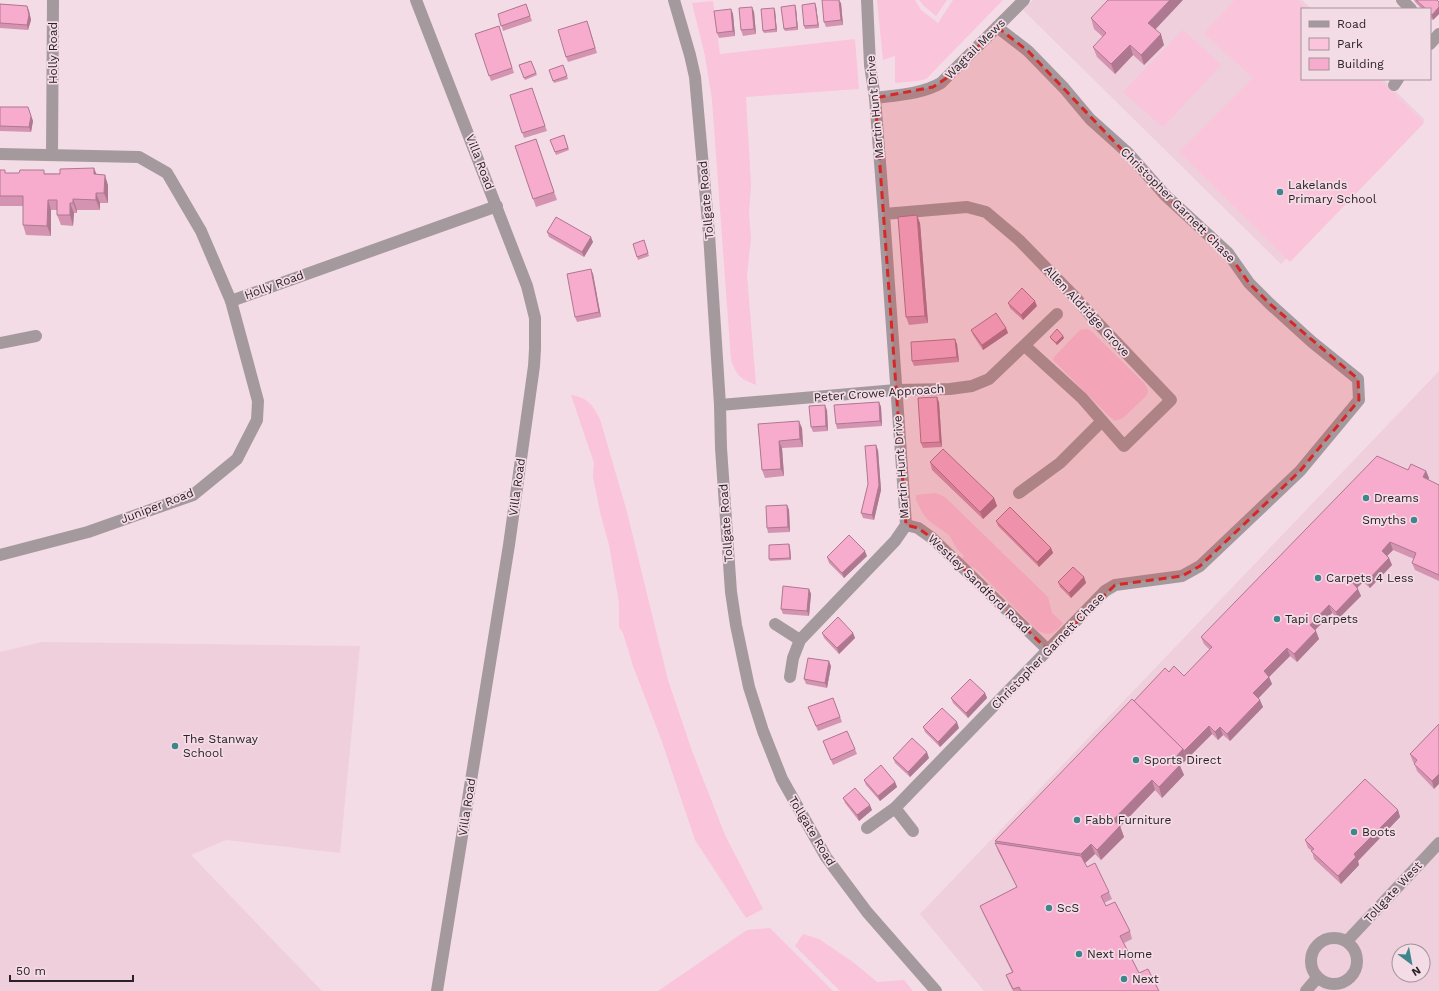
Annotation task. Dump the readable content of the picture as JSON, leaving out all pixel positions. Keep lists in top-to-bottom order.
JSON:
{
  "streets": {
    "street": [
      "Wagtail Mews",
      "Holly Road",
      "Martin Hunt Drive",
      "Villa Road",
      "Tollgate Road",
      "Christopher Garnett Chase",
      "Allen Aldridge Grove",
      "Peter Crowe Approach",
      "Juniper Road",
      "Westley Sandford Road",
      "Tollgate West"
    ]
  },
  "crossings": [
    ["Wagtail Mews", "Martin Hunt Drive"],
    ["Wagtail Mews", "Christopher Garnett Chase"],
    ["Holly Road", "Villa Road"],
    ["Holly Road", "Juniper Road"],
    ["Martin Hunt Drive", "Allen Aldridge Grove"],
    ["Martin Hunt Drive", "Peter Crowe Approach"],
    ["Martin Hunt Drive", "Westley Sandford Road"],
    ["Tollgate Road", "Peter Crowe Approach"],
    ["Christopher Garnett Chase", "Westley Sandford Road"],
    ["Allen Aldridge Grove", "Peter Crowe Approach"]
  ],
  "places": [
    "Lakelands Primary School",
    "Dreams",
    "Smyths",
    "Carpets 4 Less",
    "Tapi Carpets",
    "The Stanway School",
    "Sports Direct",
    "Fabb Furniture",
    "Boots",
    "ScS",
    "Next Home",
    "Next"
  ],
  "legend": ["Road", "Park", "Building"],
  "scale_bar": "50 m",
  "north": "bottom right"
}
